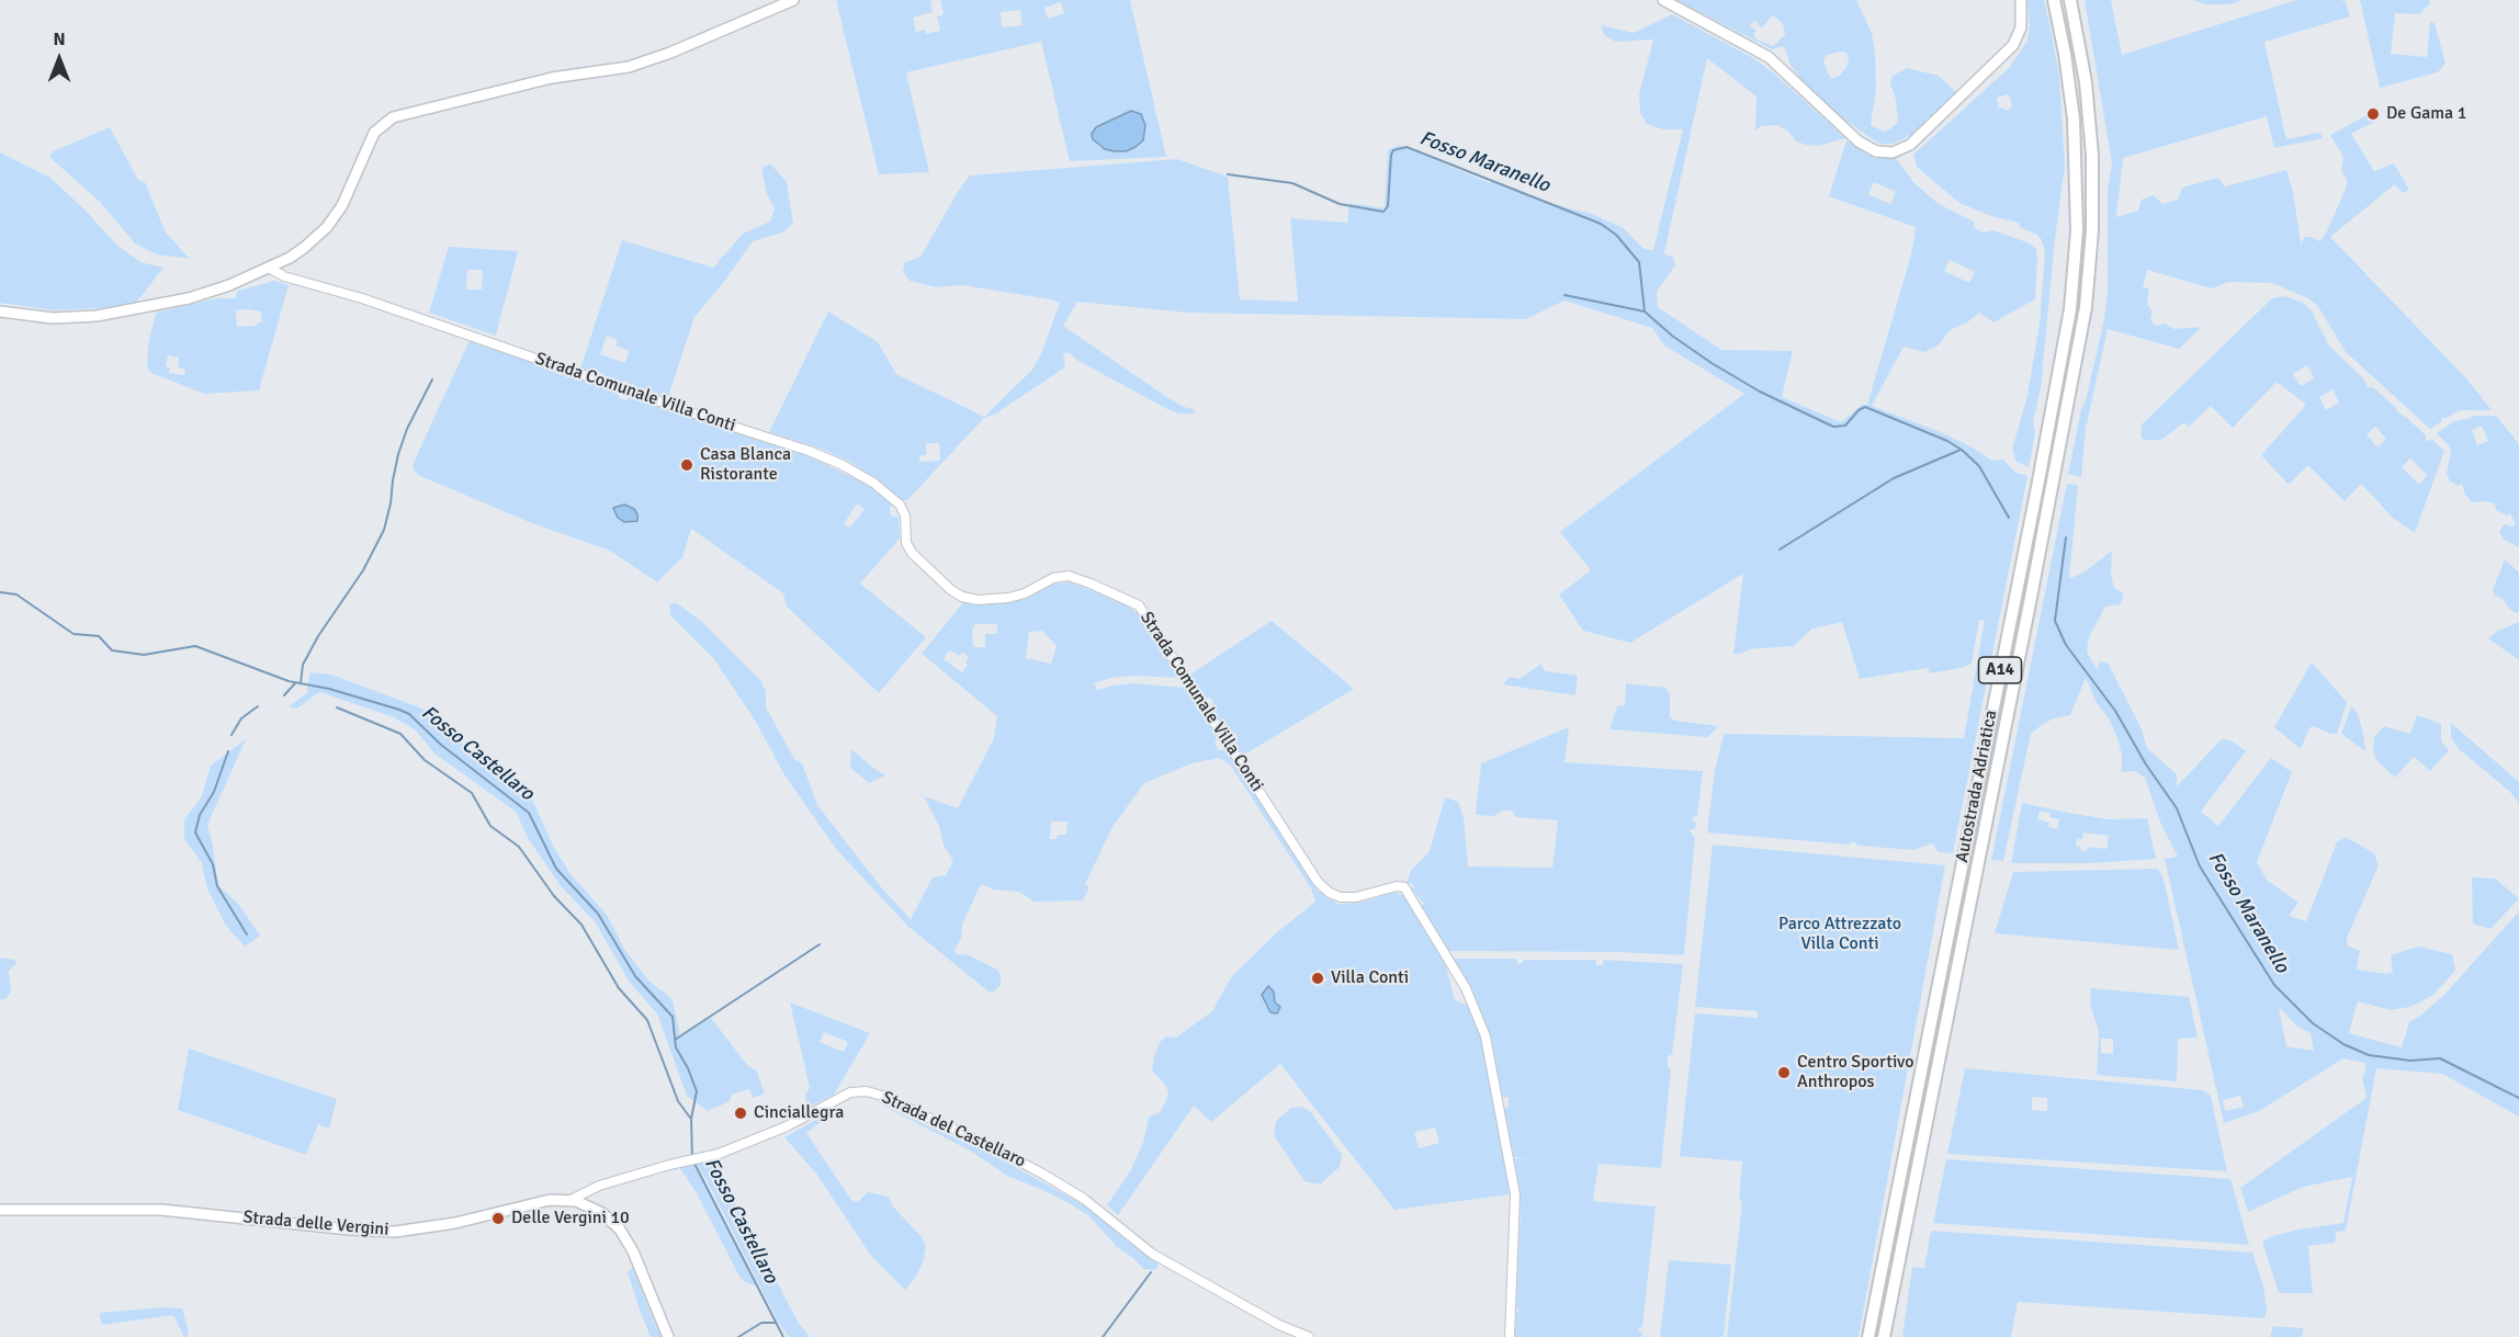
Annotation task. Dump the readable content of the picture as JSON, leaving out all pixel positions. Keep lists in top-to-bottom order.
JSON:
{
  "streets": {
    "highway": ["A14", "Autostrada Adriatica"],
    "main road": ["Strada delle Vergini"],
    "street": ["Strada Comunale Villa Conti", "Strada del Castellaro"]
  },
  "crossings": [
    ["Strada del Castellaro", "Strada delle Vergini"]
  ],
  "water": ["Fosso Maranello", "Fosso Castellaro"],
  "parks": ["Parco Attrezzato Villa Conti"],
  "places": [
    "De Gama 1",
    "Casa Blanca Ristorante",
    "Villa Conti",
    "Centro Sportivo Anthropos",
    "Cinciallegra",
    "Delle Vergini 10"
  ],
  "north": "top"
}
